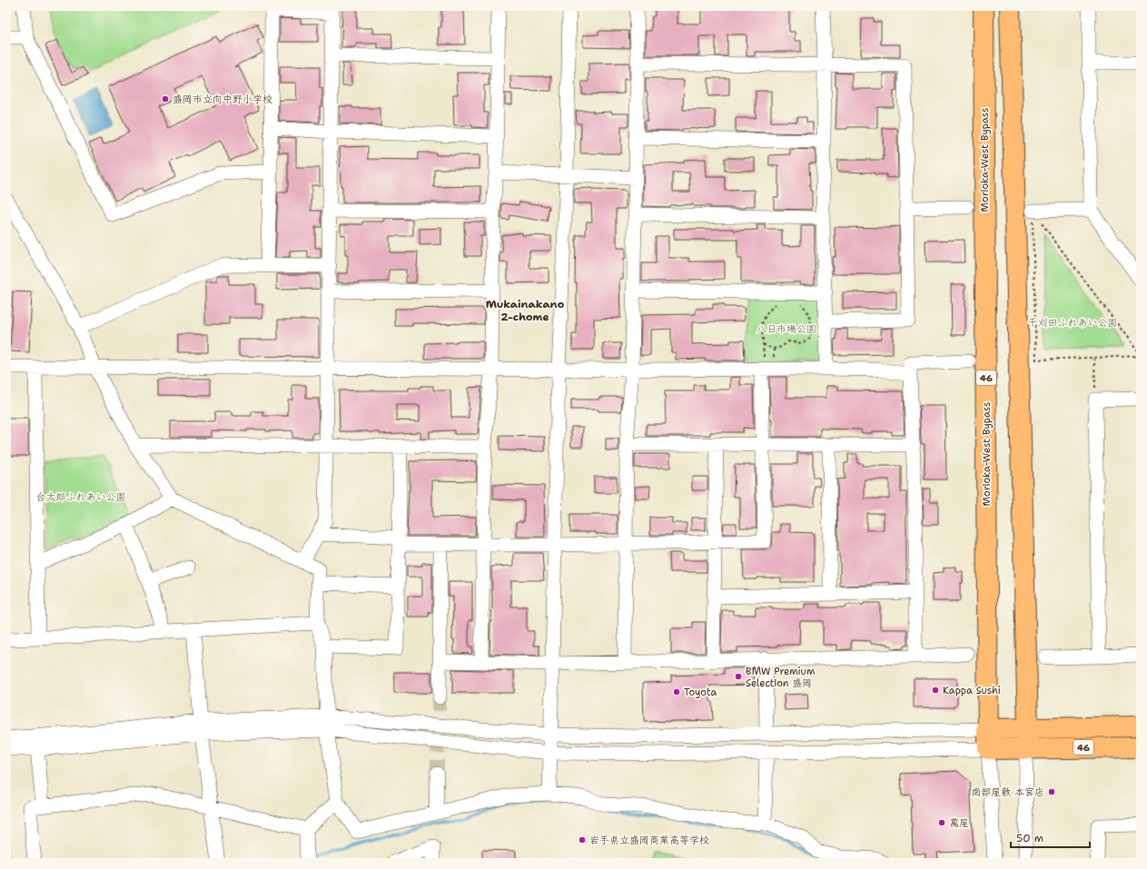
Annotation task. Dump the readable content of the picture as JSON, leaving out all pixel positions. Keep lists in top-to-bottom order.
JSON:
{
  "streets": {
    "highway": ["Morioka-West Bypass", "46"]
  },
  "crossings": [
    ["Morioka-West Bypass", "46"]
  ],
  "districts": ["Mukainakano 2-chome"],
  "parks": ["千刈田ふれあい公園", "八日市場公園", "台太郎ふれあい公園"],
  "places": [
    "盛岡市立向中野小学校",
    "BMW Premium Selection 盛岡",
    "Kappa Sushi",
    "Toyota",
    "南部屋敷 本宮店",
    "萬屋",
    "岩手県立盛岡商業高等学校"
  ],
  "scale_bar": "50 m"
}
